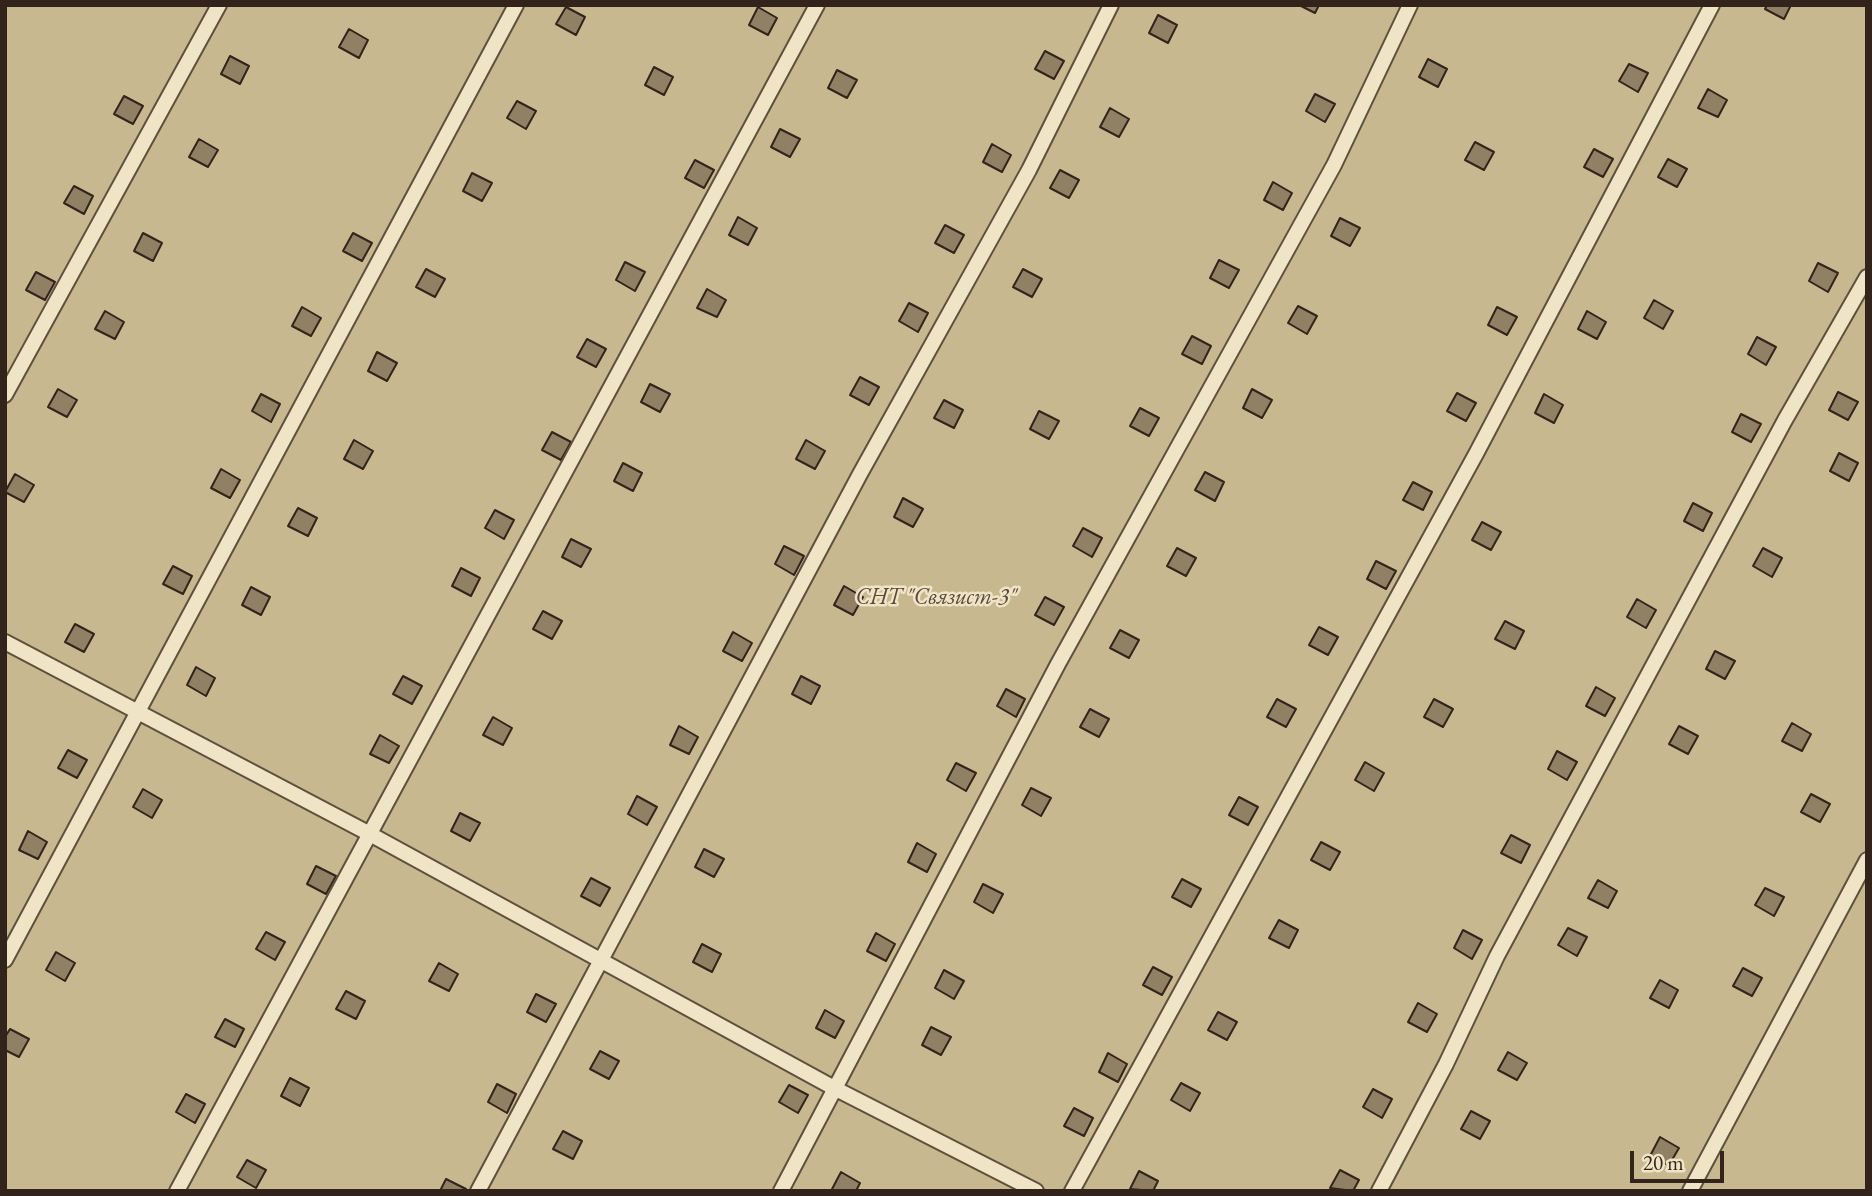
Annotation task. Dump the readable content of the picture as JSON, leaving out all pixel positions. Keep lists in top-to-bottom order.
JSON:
{
  "parks": ["СНТ \"Связист-3\""],
  "scale_bar": "20 m"
}
